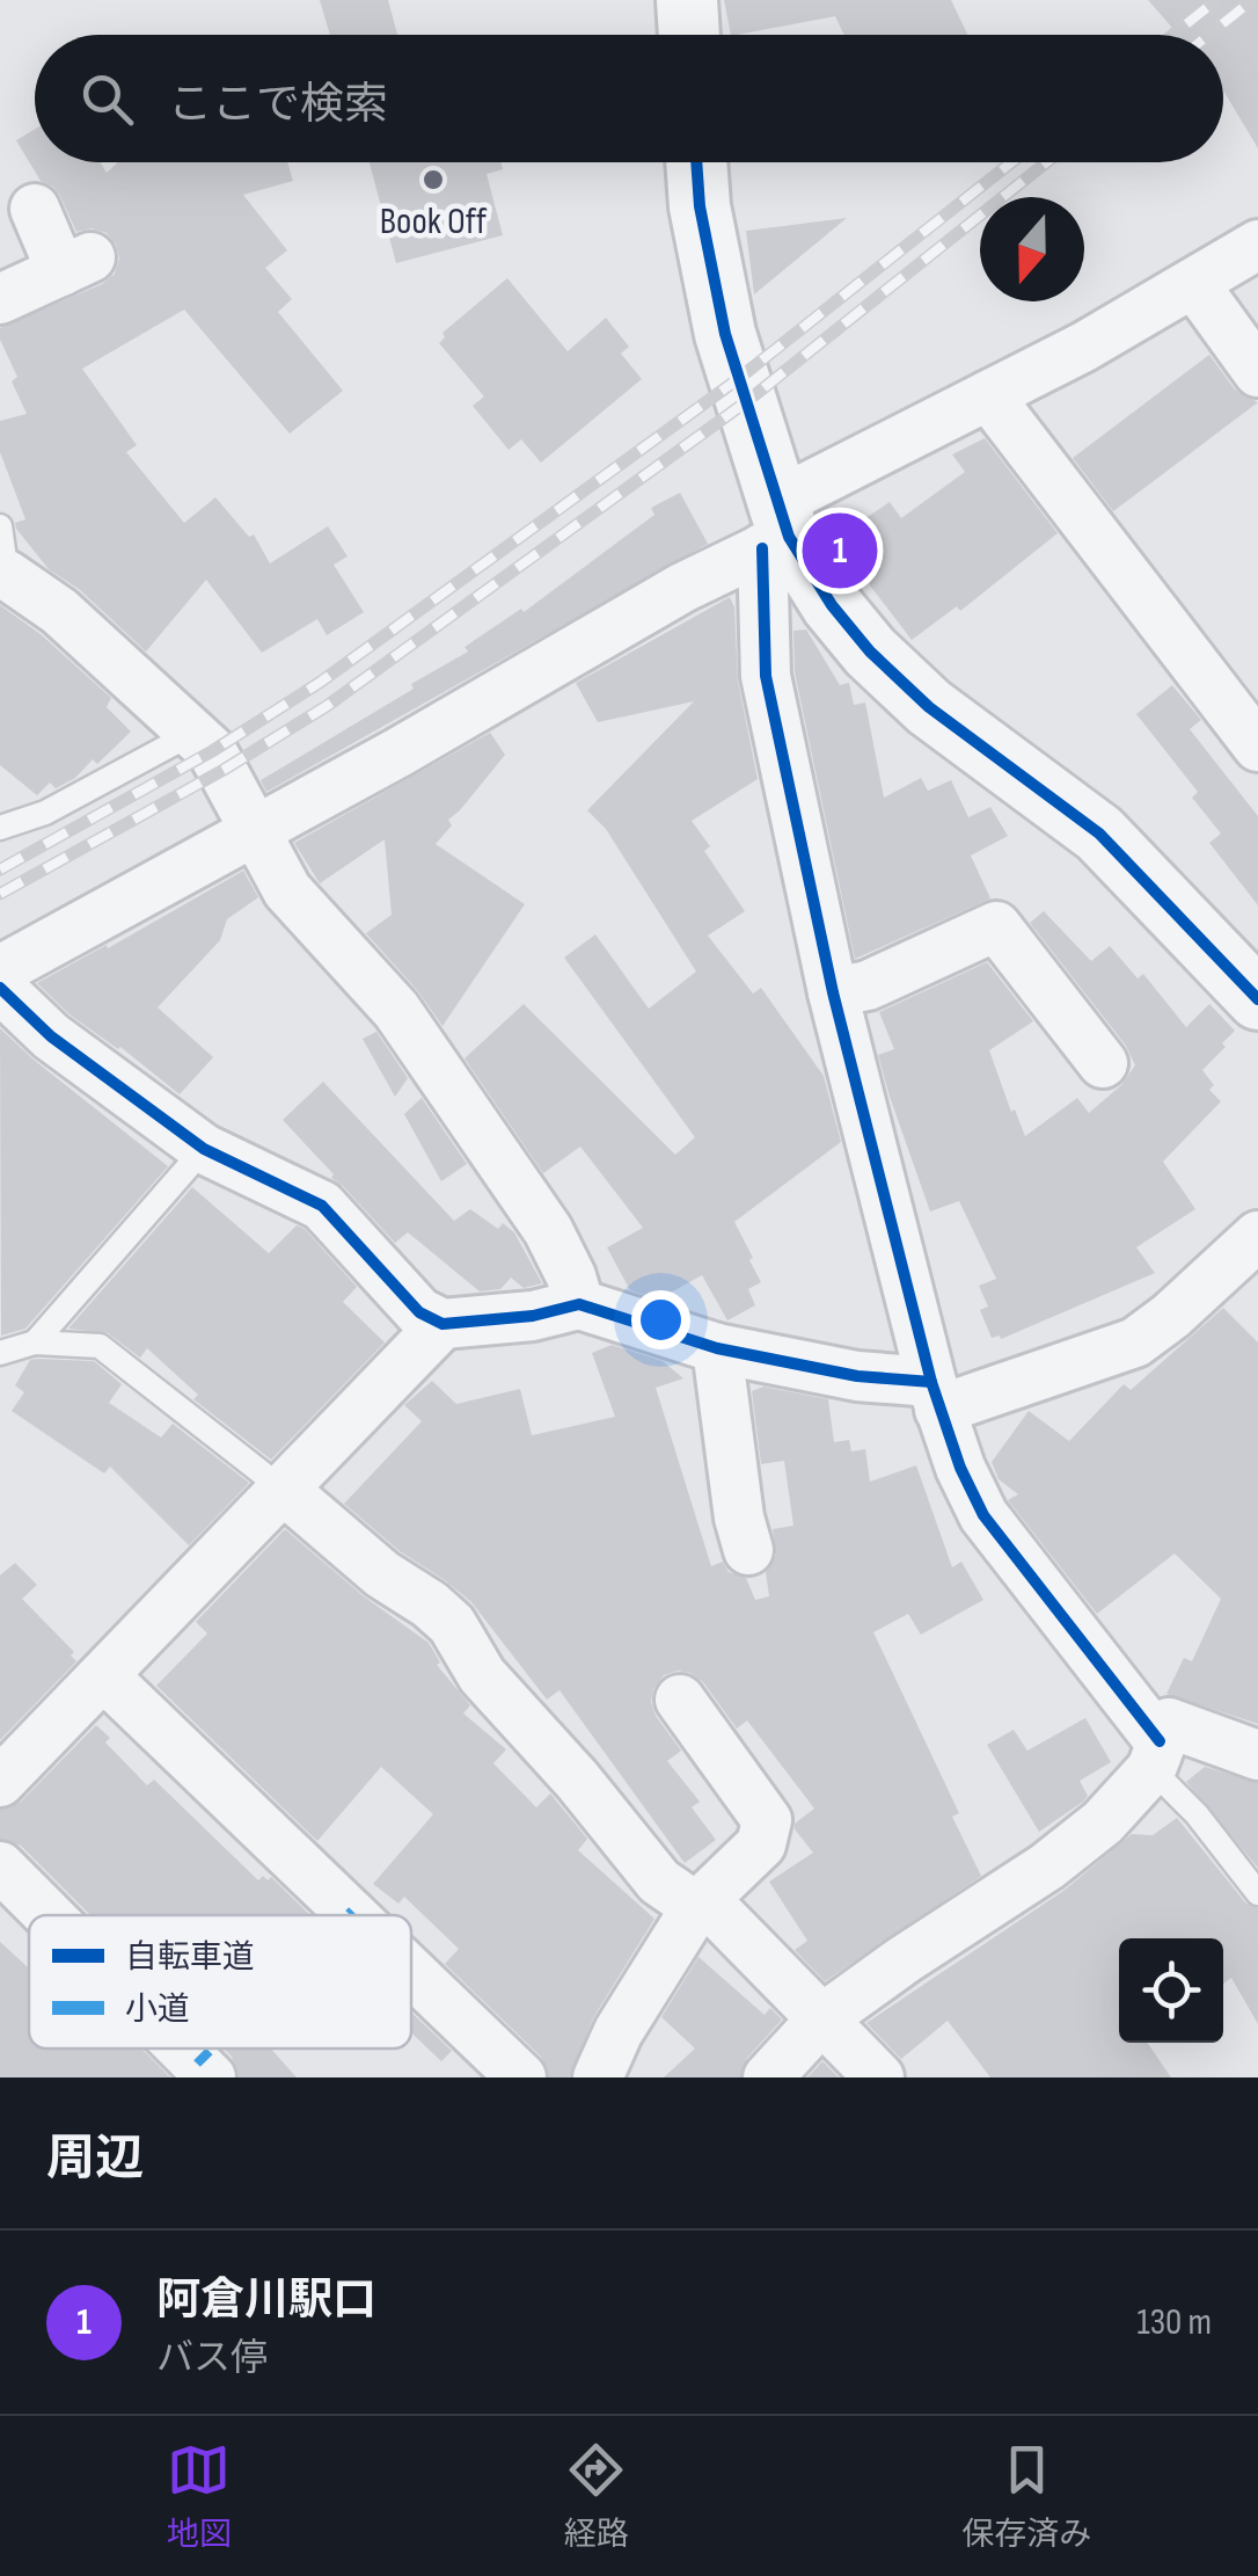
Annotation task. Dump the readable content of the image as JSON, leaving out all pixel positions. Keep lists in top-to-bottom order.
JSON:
{
  "places": ["Book Off"],
  "legend": ["自転車道", "小道"],
  "north": "bottom",
  "page": {
    "search": "ここで検索",
    "pins": "1",
    "heading": "周辺",
    "list": [
      {
        "mark": "1",
        "name": "阿倉川駅口",
        "note": "バス停",
        "value": "130 m"
      }
    ],
    "nav": ["地図", "経路", "保存済み"]
  }
}
